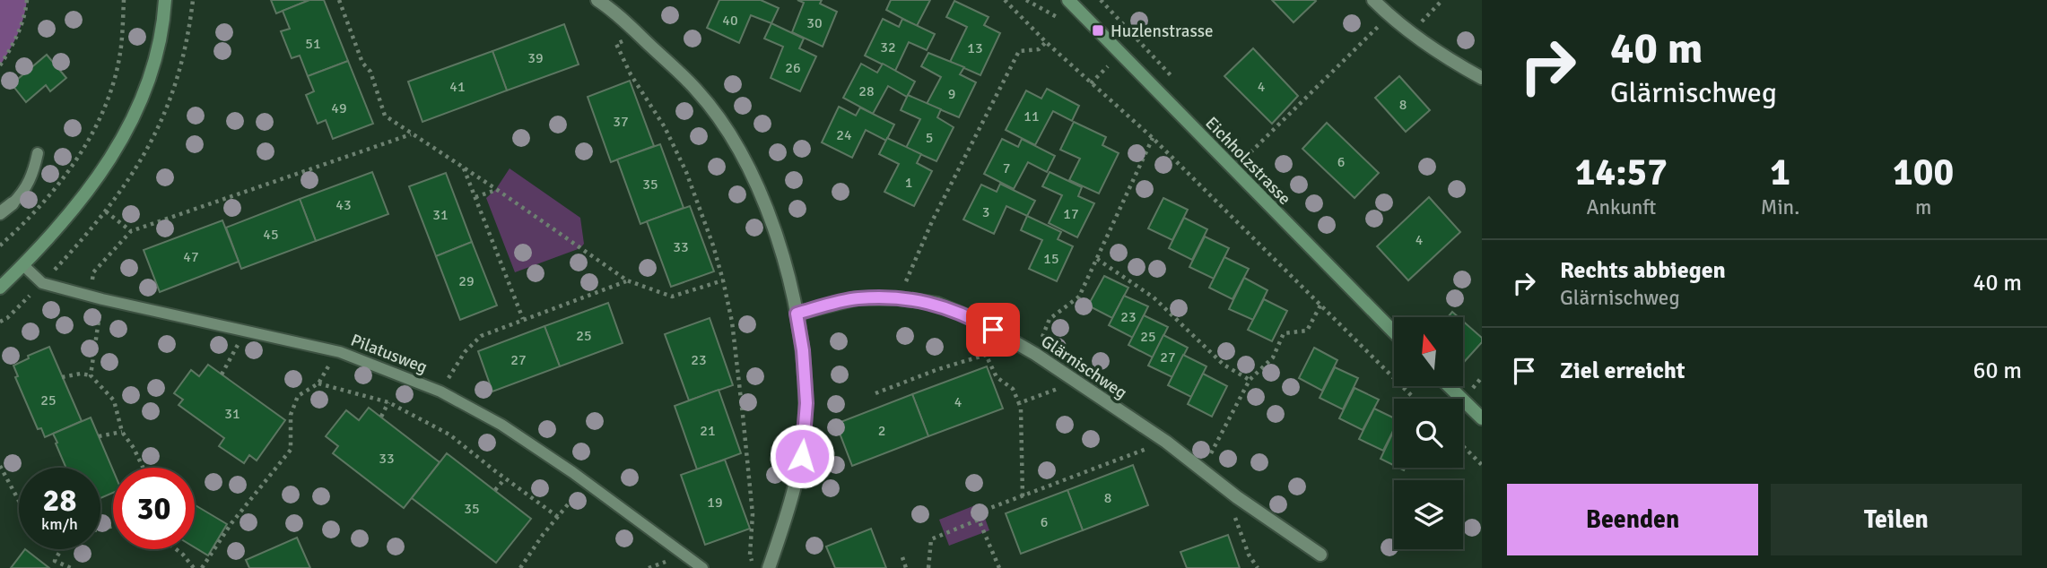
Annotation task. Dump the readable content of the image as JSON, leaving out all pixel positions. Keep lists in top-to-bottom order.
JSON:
{
  "streets": {
    "street": ["Eichholzstrasse", "Glärnischweg"],
    "lane": ["Pilatusweg"]
  },
  "places": {
    "transit": ["Huzlenstrasse"]
  },
  "house_numbers": [
    "40",
    "30",
    "51",
    "32",
    "13",
    "39",
    "26",
    "41",
    "4",
    "28",
    "9",
    "8",
    "49",
    "11",
    "37",
    "24",
    "5",
    "6",
    "7",
    "1",
    "35",
    "43",
    "3",
    "17",
    "31",
    "45",
    "4",
    "33",
    "47",
    "15",
    "29",
    "23",
    "25",
    "25",
    "27",
    "27",
    "23",
    "25",
    "4",
    "31",
    "21",
    "2",
    "33",
    "8",
    "19",
    "35",
    "6"
  ],
  "north": "top",
  "page": {
    "turn": ["40 m", "Glärnischweg"],
    "eta": [
      "14:57",
      "Ankunft",
      "1",
      "Min.",
      "100",
      "m"
    ],
    "list": [
      {
        "name": "Rechts abbiegen",
        "note": "Glärnischweg",
        "value": "40 m"
      },
      {
        "name": "Ziel erreicht",
        "value": "60 m"
      }
    ],
    "speed": "28 km/h",
    "limit": "30",
    "buttons": ["Beenden", "Teilen"]
  }
}
